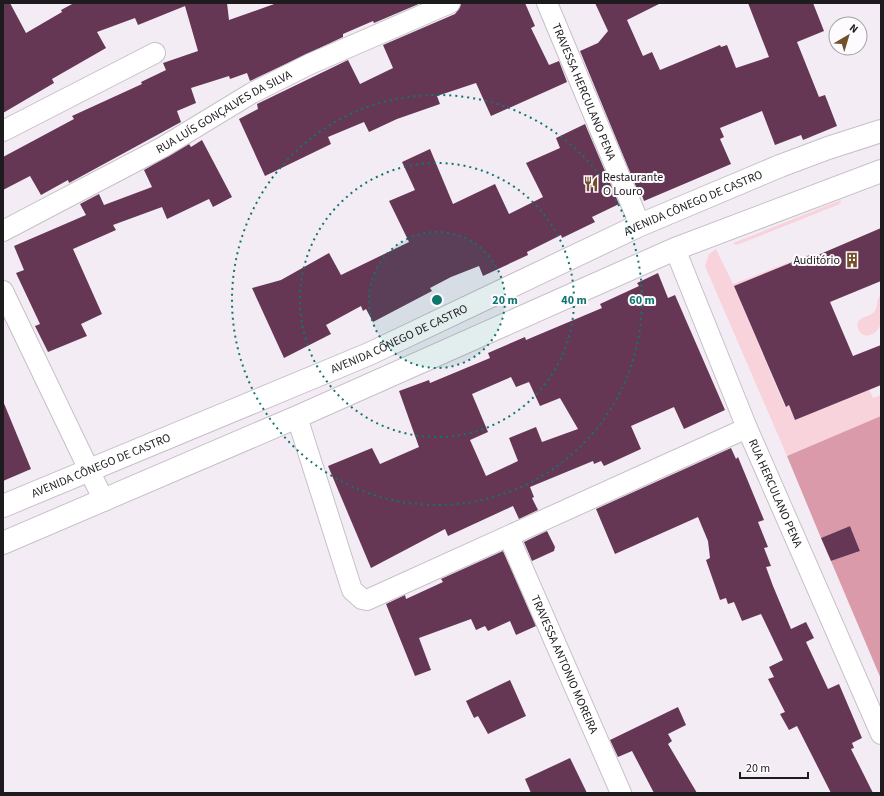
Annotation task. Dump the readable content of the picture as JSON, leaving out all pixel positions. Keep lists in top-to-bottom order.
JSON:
{
  "streets": {
    "main road": ["AVENIDA CÔNEGO DE CASTRO"],
    "street": [
      "TRAVESSA HERCULANO PENA",
      "RUA LUÍS GONÇALVES DA SILVA",
      "RUA HERCULANO PENA",
      "TRAVESSA ANTONIO MOREIRA"
    ]
  },
  "crossings": [
    ["TRAVESSA HERCULANO PENA", "AVENIDA CÔNEGO DE CASTRO"]
  ],
  "places": {
    "restaurant": ["Restaurante O Louro"],
    "building": ["Auditório"]
  },
  "scale_bar": "20 m",
  "north": "top right",
  "rings": ["20 m", "40 m", "60 m"]
}
